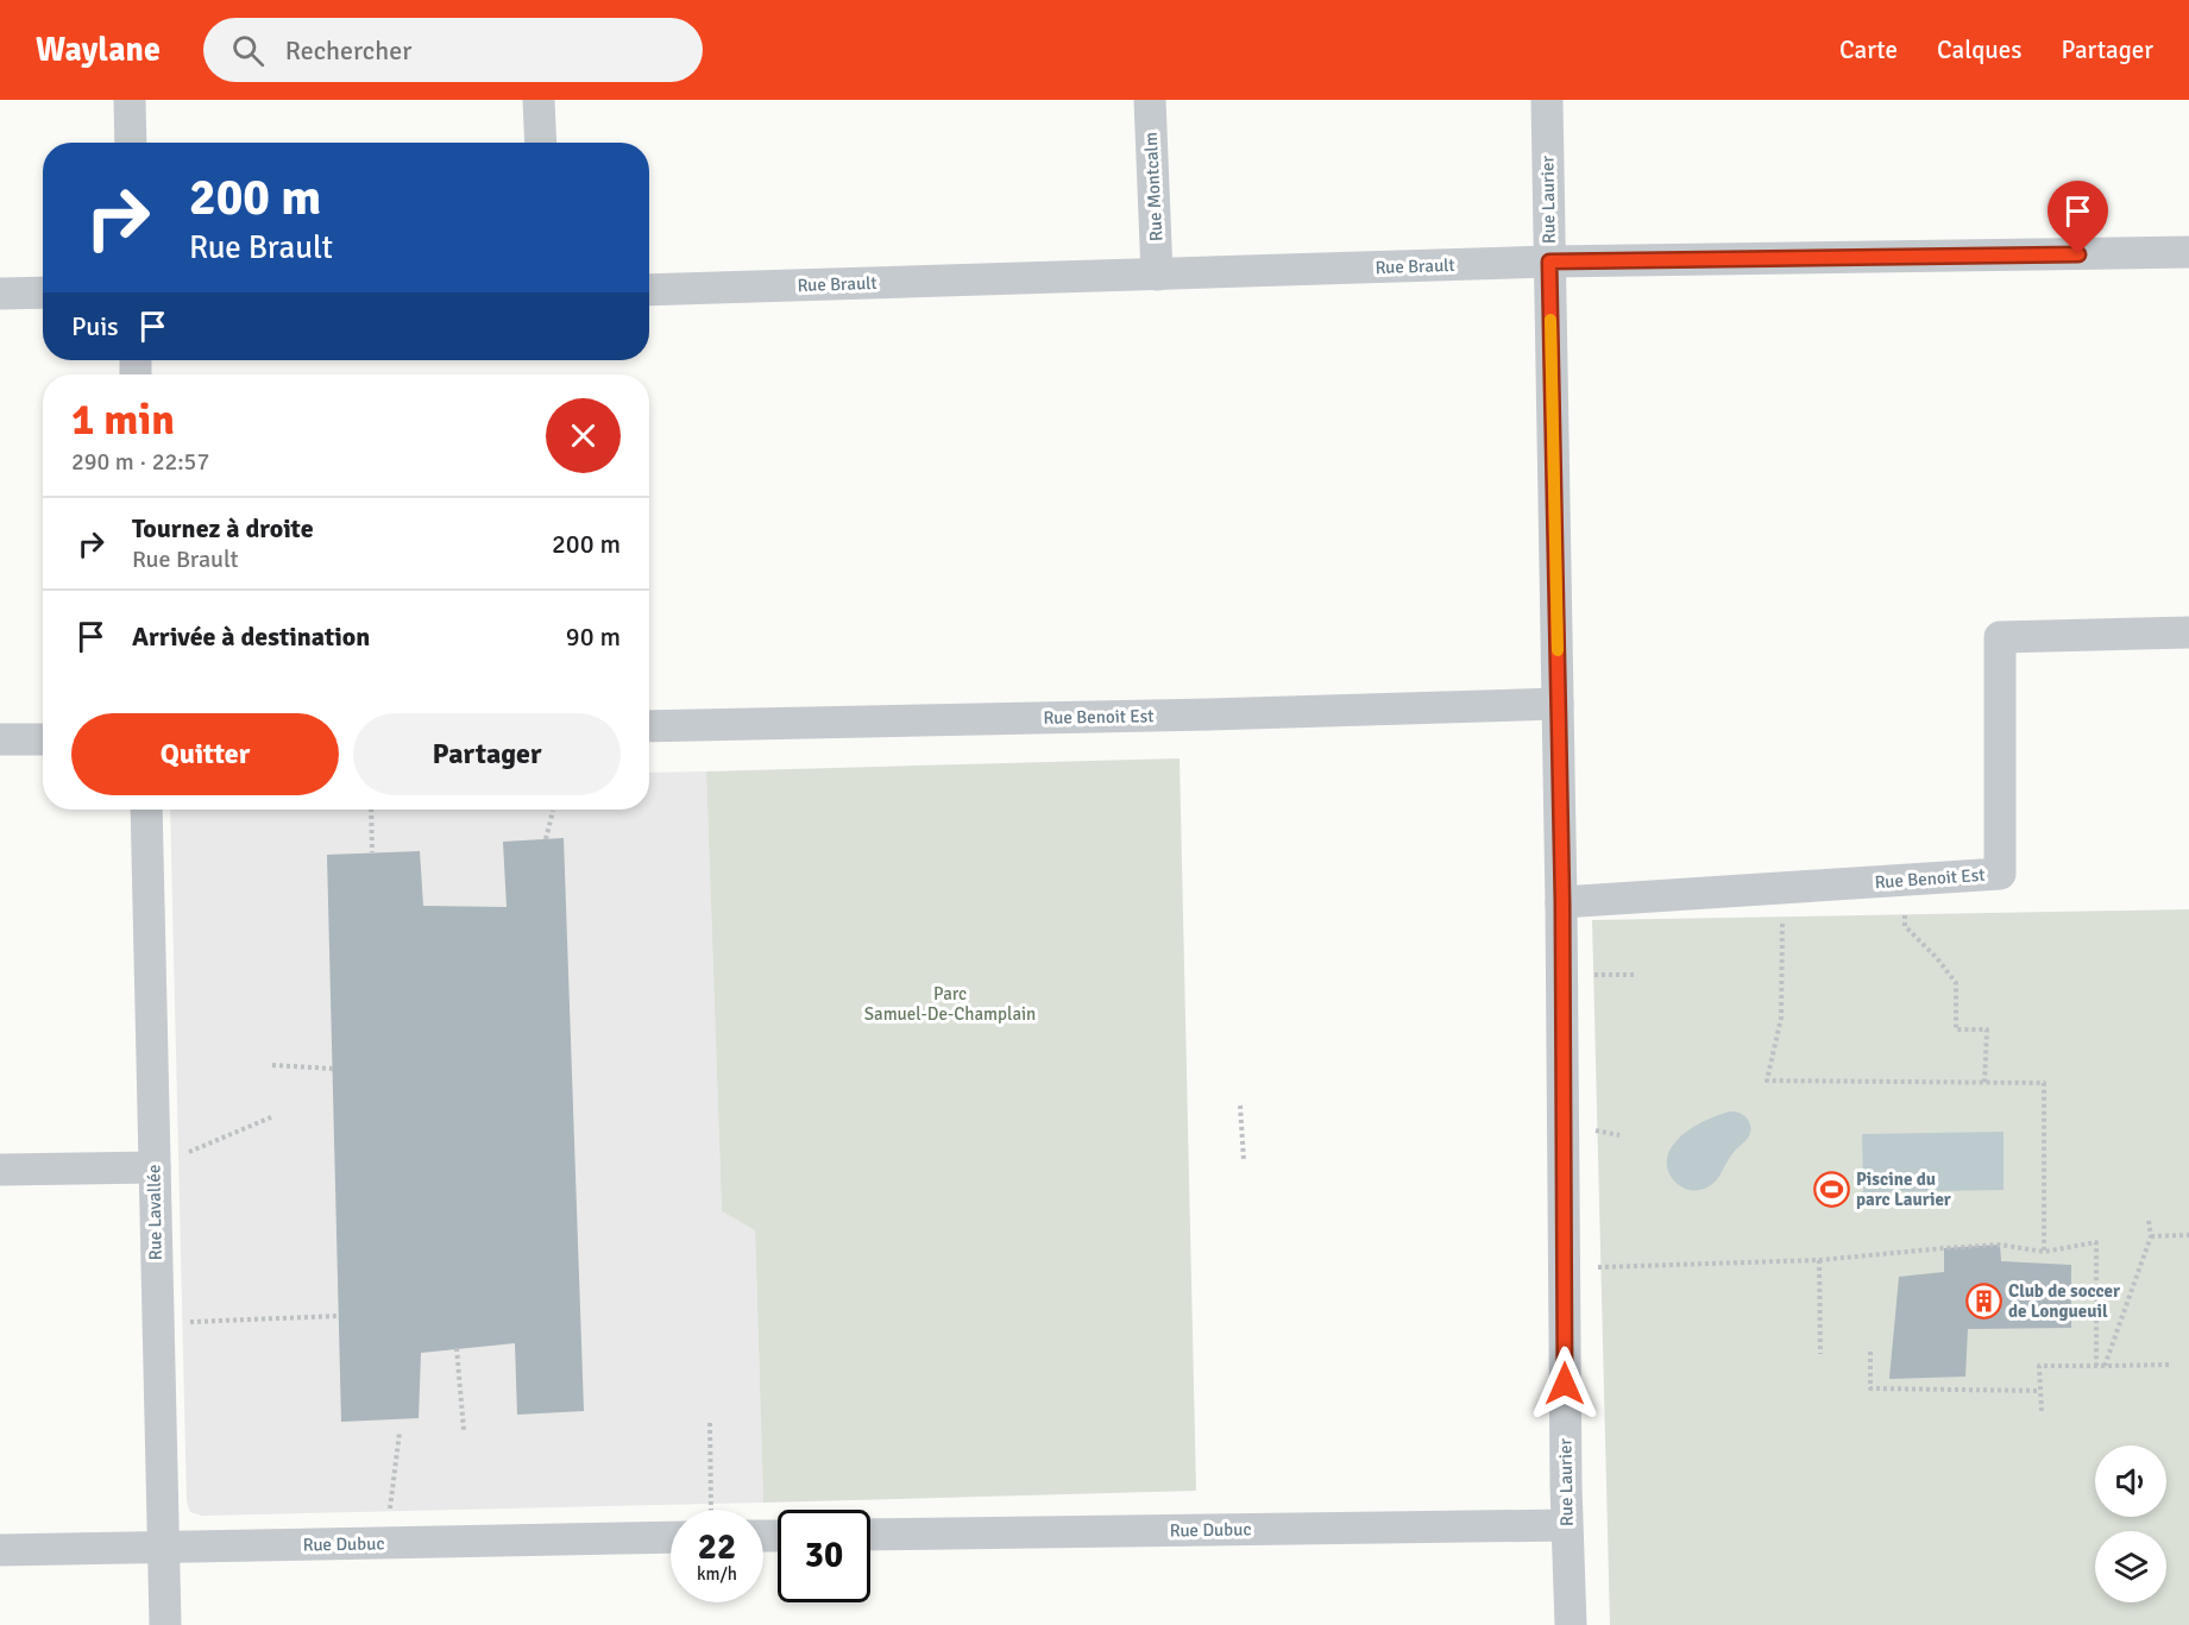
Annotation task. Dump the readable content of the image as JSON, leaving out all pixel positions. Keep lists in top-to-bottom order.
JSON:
{
  "streets": {
    "street": [
      "Rue Montcalm",
      "Rue Laurier",
      "Rue Brault",
      "Rue Benoit Est",
      "Rue Lavallée",
      "Rue Dubuc"
    ]
  },
  "crossings": [
    ["Rue Montcalm", "Rue Brault"],
    ["Rue Laurier", "Rue Brault"],
    ["Rue Laurier", "Rue Benoit Est"],
    ["Rue Laurier", "Rue Dubuc"],
    ["Rue Lavallée", "Rue Dubuc"]
  ],
  "parks": ["Parc Samuel-De-Champlain"],
  "places": {
    "sports": ["Piscine du parc Laurier"],
    "building": ["Club de soccer de Longueuil"]
  },
  "page": {
    "header": "Waylane",
    "search": "Rechercher",
    "nav": ["Carte", "Calques", "Partager"],
    "turn": ["200 m", "Rue Brault"],
    "then": "Puis",
    "heading": ["1 min", "290 m · 22:57"],
    "list": [
      {
        "name": "Tournez à droite",
        "note": "Rue Brault",
        "value": "200 m"
      },
      {
        "name": "Arrivée à destination",
        "value": "90 m"
      }
    ],
    "buttons": ["Quitter", "Partager"],
    "speed": "22 km/h",
    "limit": "30"
  }
}
